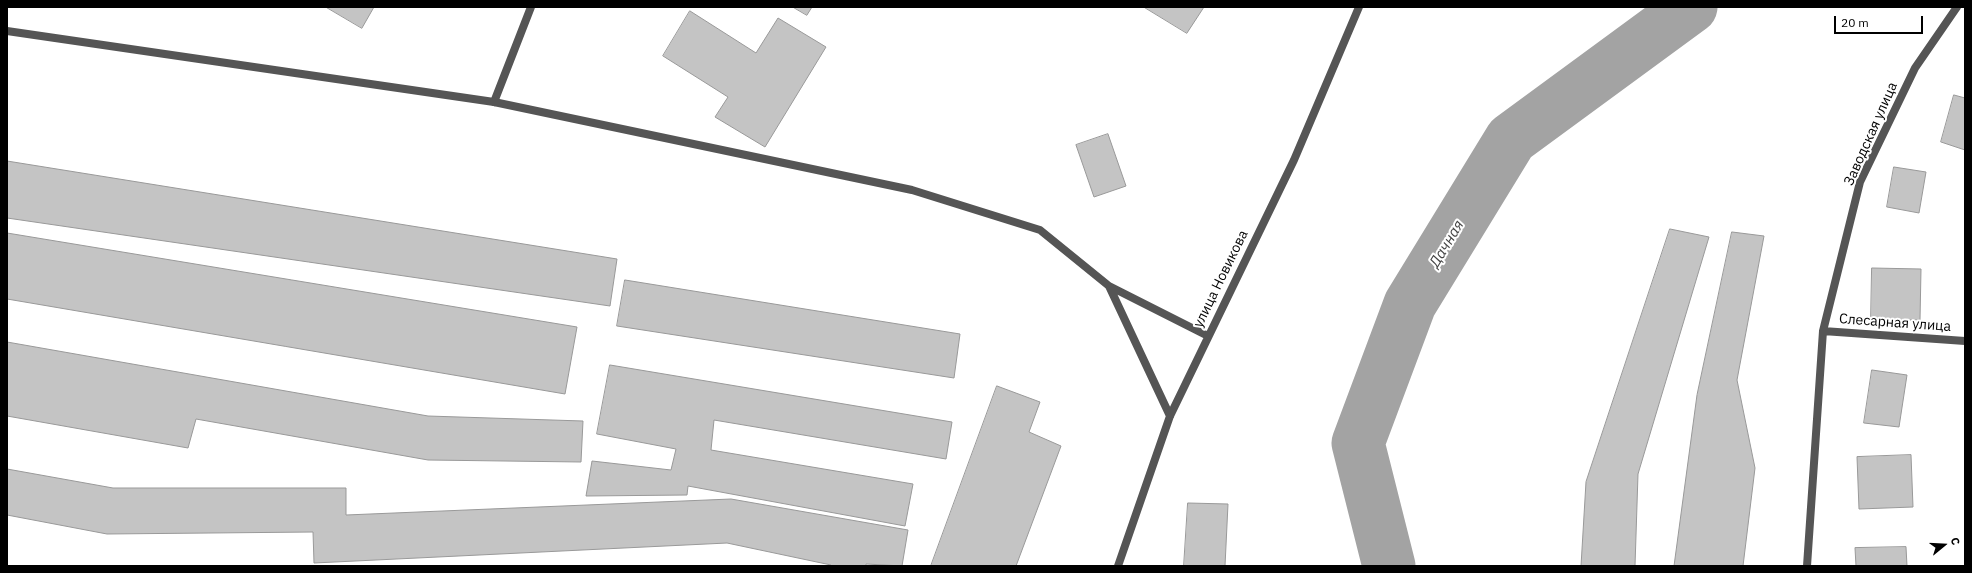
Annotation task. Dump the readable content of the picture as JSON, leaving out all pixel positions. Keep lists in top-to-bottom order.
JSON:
{
  "streets": {
    "street": ["Заводская улица", "улица Новикова", "Слесарная улица"]
  },
  "crossings": [
    ["Заводская улица", "Слесарная улица"]
  ],
  "water": ["Дачная"],
  "scale_bar": "20 m",
  "north": "right"
}
